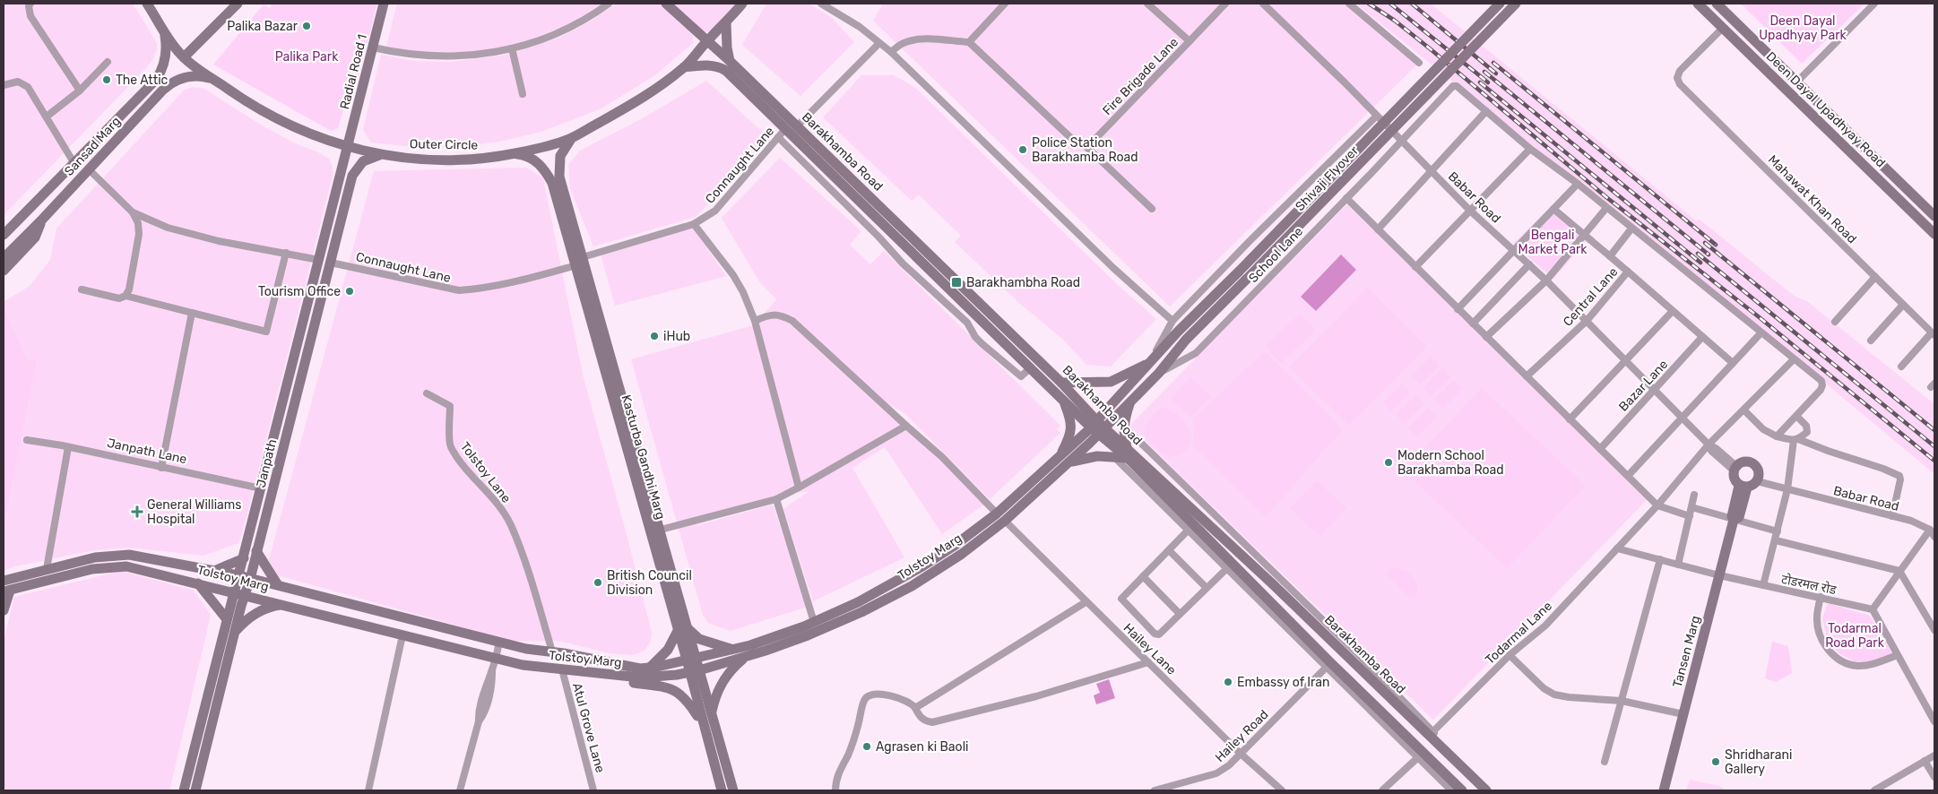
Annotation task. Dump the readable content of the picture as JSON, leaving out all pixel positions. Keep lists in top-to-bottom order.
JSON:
{
  "streets": {
    "main road": [
      "Radial Road 1",
      "Deen Dayal Upadhyay Road",
      "Outer Circle",
      "Sansad Marg",
      "Barakhamba Road",
      "Shivaji Flyover",
      "Kasturba Gandhi Marg",
      "Janpath",
      "Tolstoy Marg",
      "Tansen Marg"
    ],
    "street": [
      "Fire Brigade Lane",
      "Connaught Lane",
      "Babar Road",
      "Mahawat Khan Road",
      "School Lane",
      "Central Lane",
      "Bazar Lane",
      "Janpath Lane",
      "Tolstoy Lane",
      "टोडरमल रोड",
      "Todarmal Lane",
      "Hailey Lane",
      "Atul Grove Lane",
      "Hailey Road"
    ]
  },
  "crossings": [
    ["Radial Road 1", "Outer Circle"],
    ["Radial Road 1", "Janpath"],
    ["Deen Dayal Upadhyay Road", "Mahawat Khan Road"],
    ["Outer Circle", "Sansad Marg"],
    ["Outer Circle", "Barakhamba Road"],
    ["Outer Circle", "Kasturba Gandhi Marg"],
    ["Outer Circle", "Janpath"],
    ["Barakhamba Road", "Connaught Lane"],
    ["Barakhamba Road", "Shivaji Flyover"],
    ["Barakhamba Road", "Tolstoy Marg"],
    ["Barakhamba Road", "Hailey Road"],
    ["Connaught Lane", "Kasturba Gandhi Marg"],
    ["Connaught Lane", "Janpath"],
    ["Shivaji Flyover", "School Lane"],
    ["Shivaji Flyover", "Tolstoy Marg"],
    ["Babar Road", "School Lane"],
    ["Babar Road", "Central Lane"],
    ["Babar Road", "Bazar Lane"],
    ["Babar Road", "Todarmal Lane"],
    ["Babar Road", "Tansen Marg"],
    ["Janpath Lane", "Janpath"],
    ["Kasturba Gandhi Marg", "Tolstoy Marg"],
    ["Janpath", "Tolstoy Marg"],
    ["Tolstoy Lane", "Tolstoy Marg"],
    ["Tolstoy Marg", "Hailey Lane"],
    ["Tolstoy Marg", "Atul Grove Lane"],
    ["टोडरमल रोड", "Todarmal Lane"],
    ["टोडरमल रोड", "Tansen Marg"],
    ["Hailey Lane", "Hailey Road"]
  ],
  "parks": [
    "Deen Dayal Upadhyay Park",
    "Palika Park",
    "Bengali Market Park",
    "Todarmal Road Park"
  ],
  "places": {
    "other": [
      "Palika Bazar",
      "The Attic",
      "Police Station Barakhamba Road",
      "Tourism Office",
      "iHub",
      "Modern School Barakhamba Road",
      "British Council Division",
      "Embassy of Iran",
      "Agrasen ki Baoli",
      "Shridharani Gallery"
    ],
    "transit": ["Barakhambha Road"],
    "health": ["General Williams Hospital"]
  }
}
